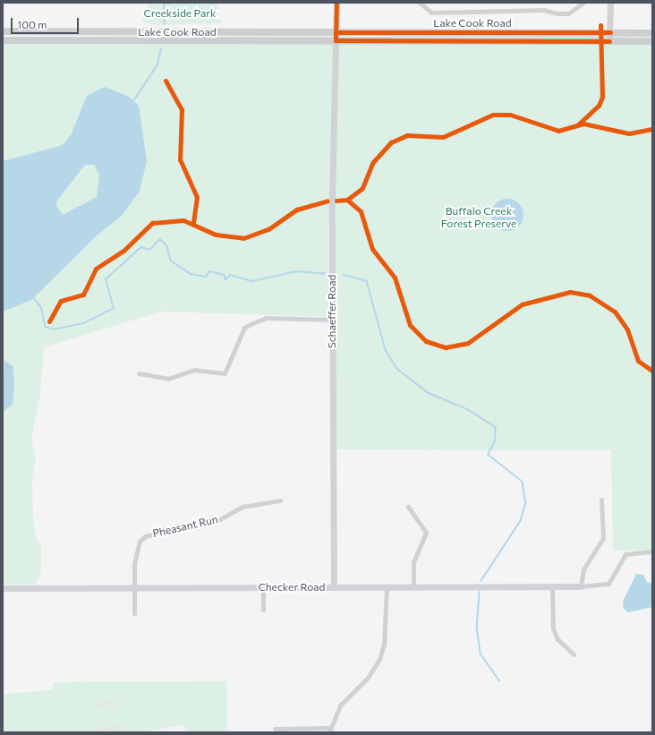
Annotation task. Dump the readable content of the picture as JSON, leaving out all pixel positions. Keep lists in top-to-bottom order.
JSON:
{
  "streets": {
    "main road": ["Lake Cook Road"],
    "street": ["Schaeffer Road", "Pheasant Run", "Checker Road"]
  },
  "crossings": [
    ["Lake Cook Road", "Schaeffer Road"],
    ["Schaeffer Road", "Checker Road"],
    ["Pheasant Run", "Checker Road"]
  ],
  "parks": ["Creekside Park", "Buffalo Creek Forest Preserve"],
  "scale_bar": "100 m"
}
